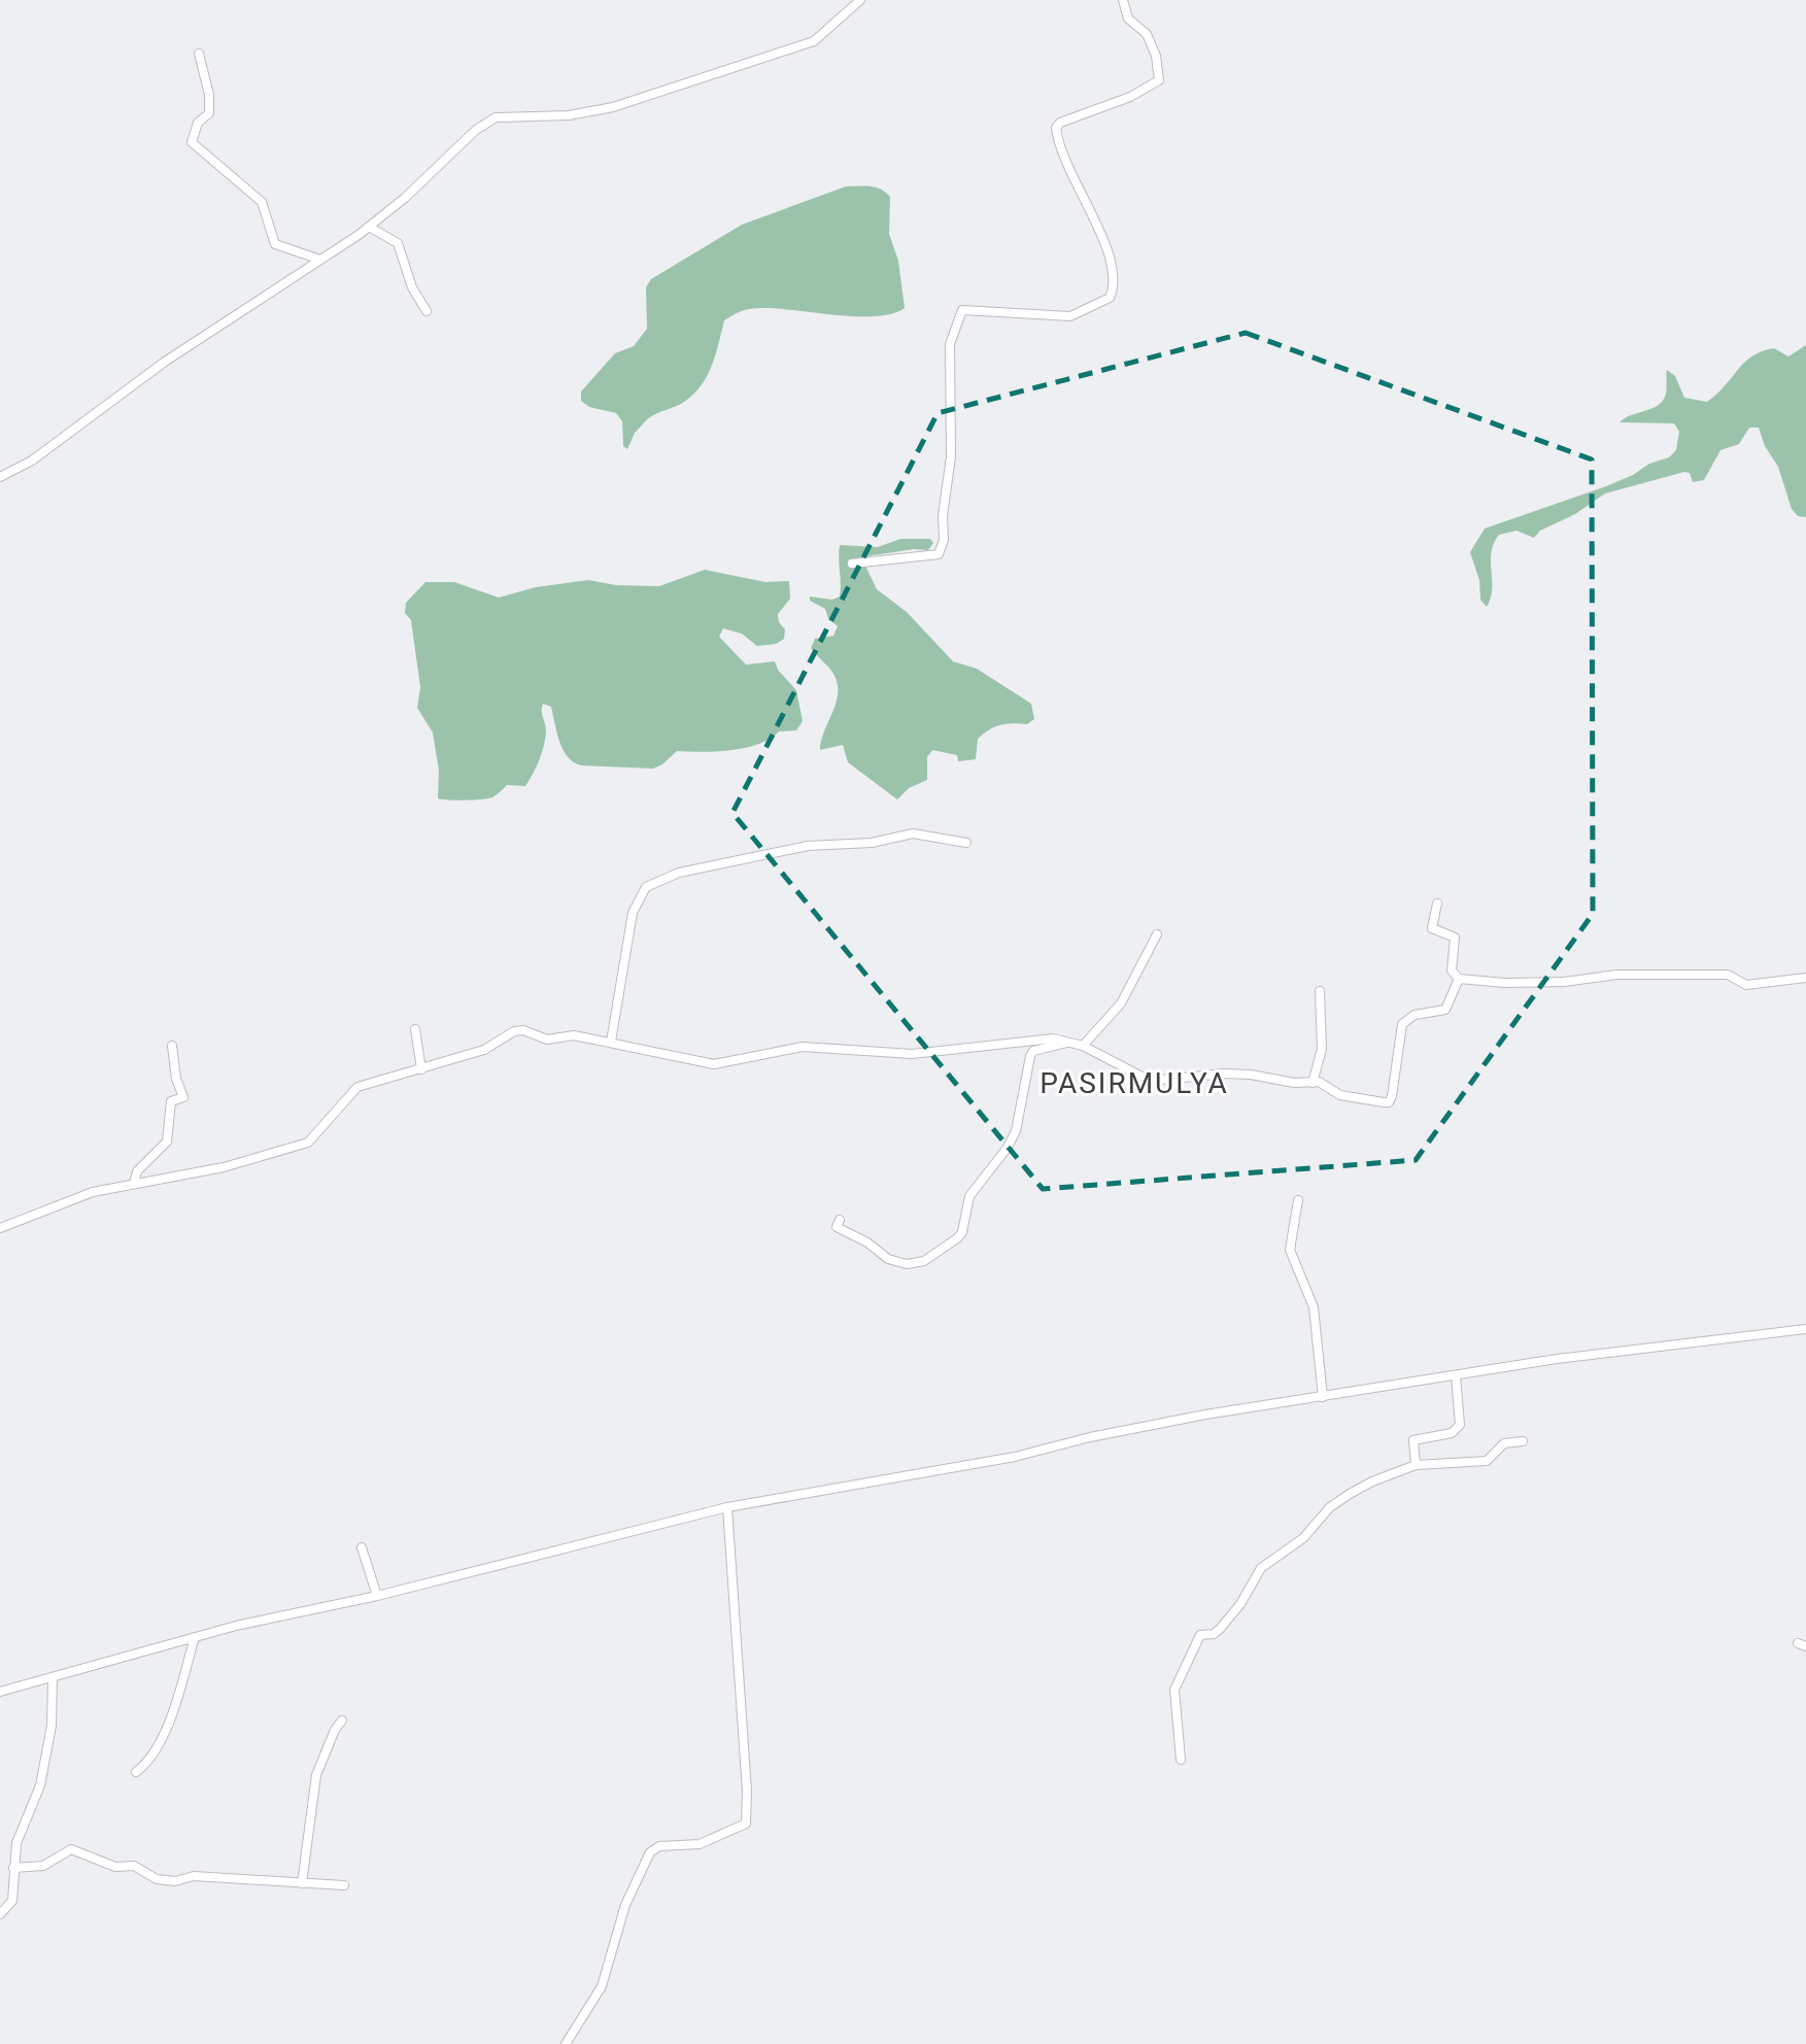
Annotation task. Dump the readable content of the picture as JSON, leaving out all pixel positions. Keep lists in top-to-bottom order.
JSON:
{
  "districts": ["PASIRMULYA"]
}
